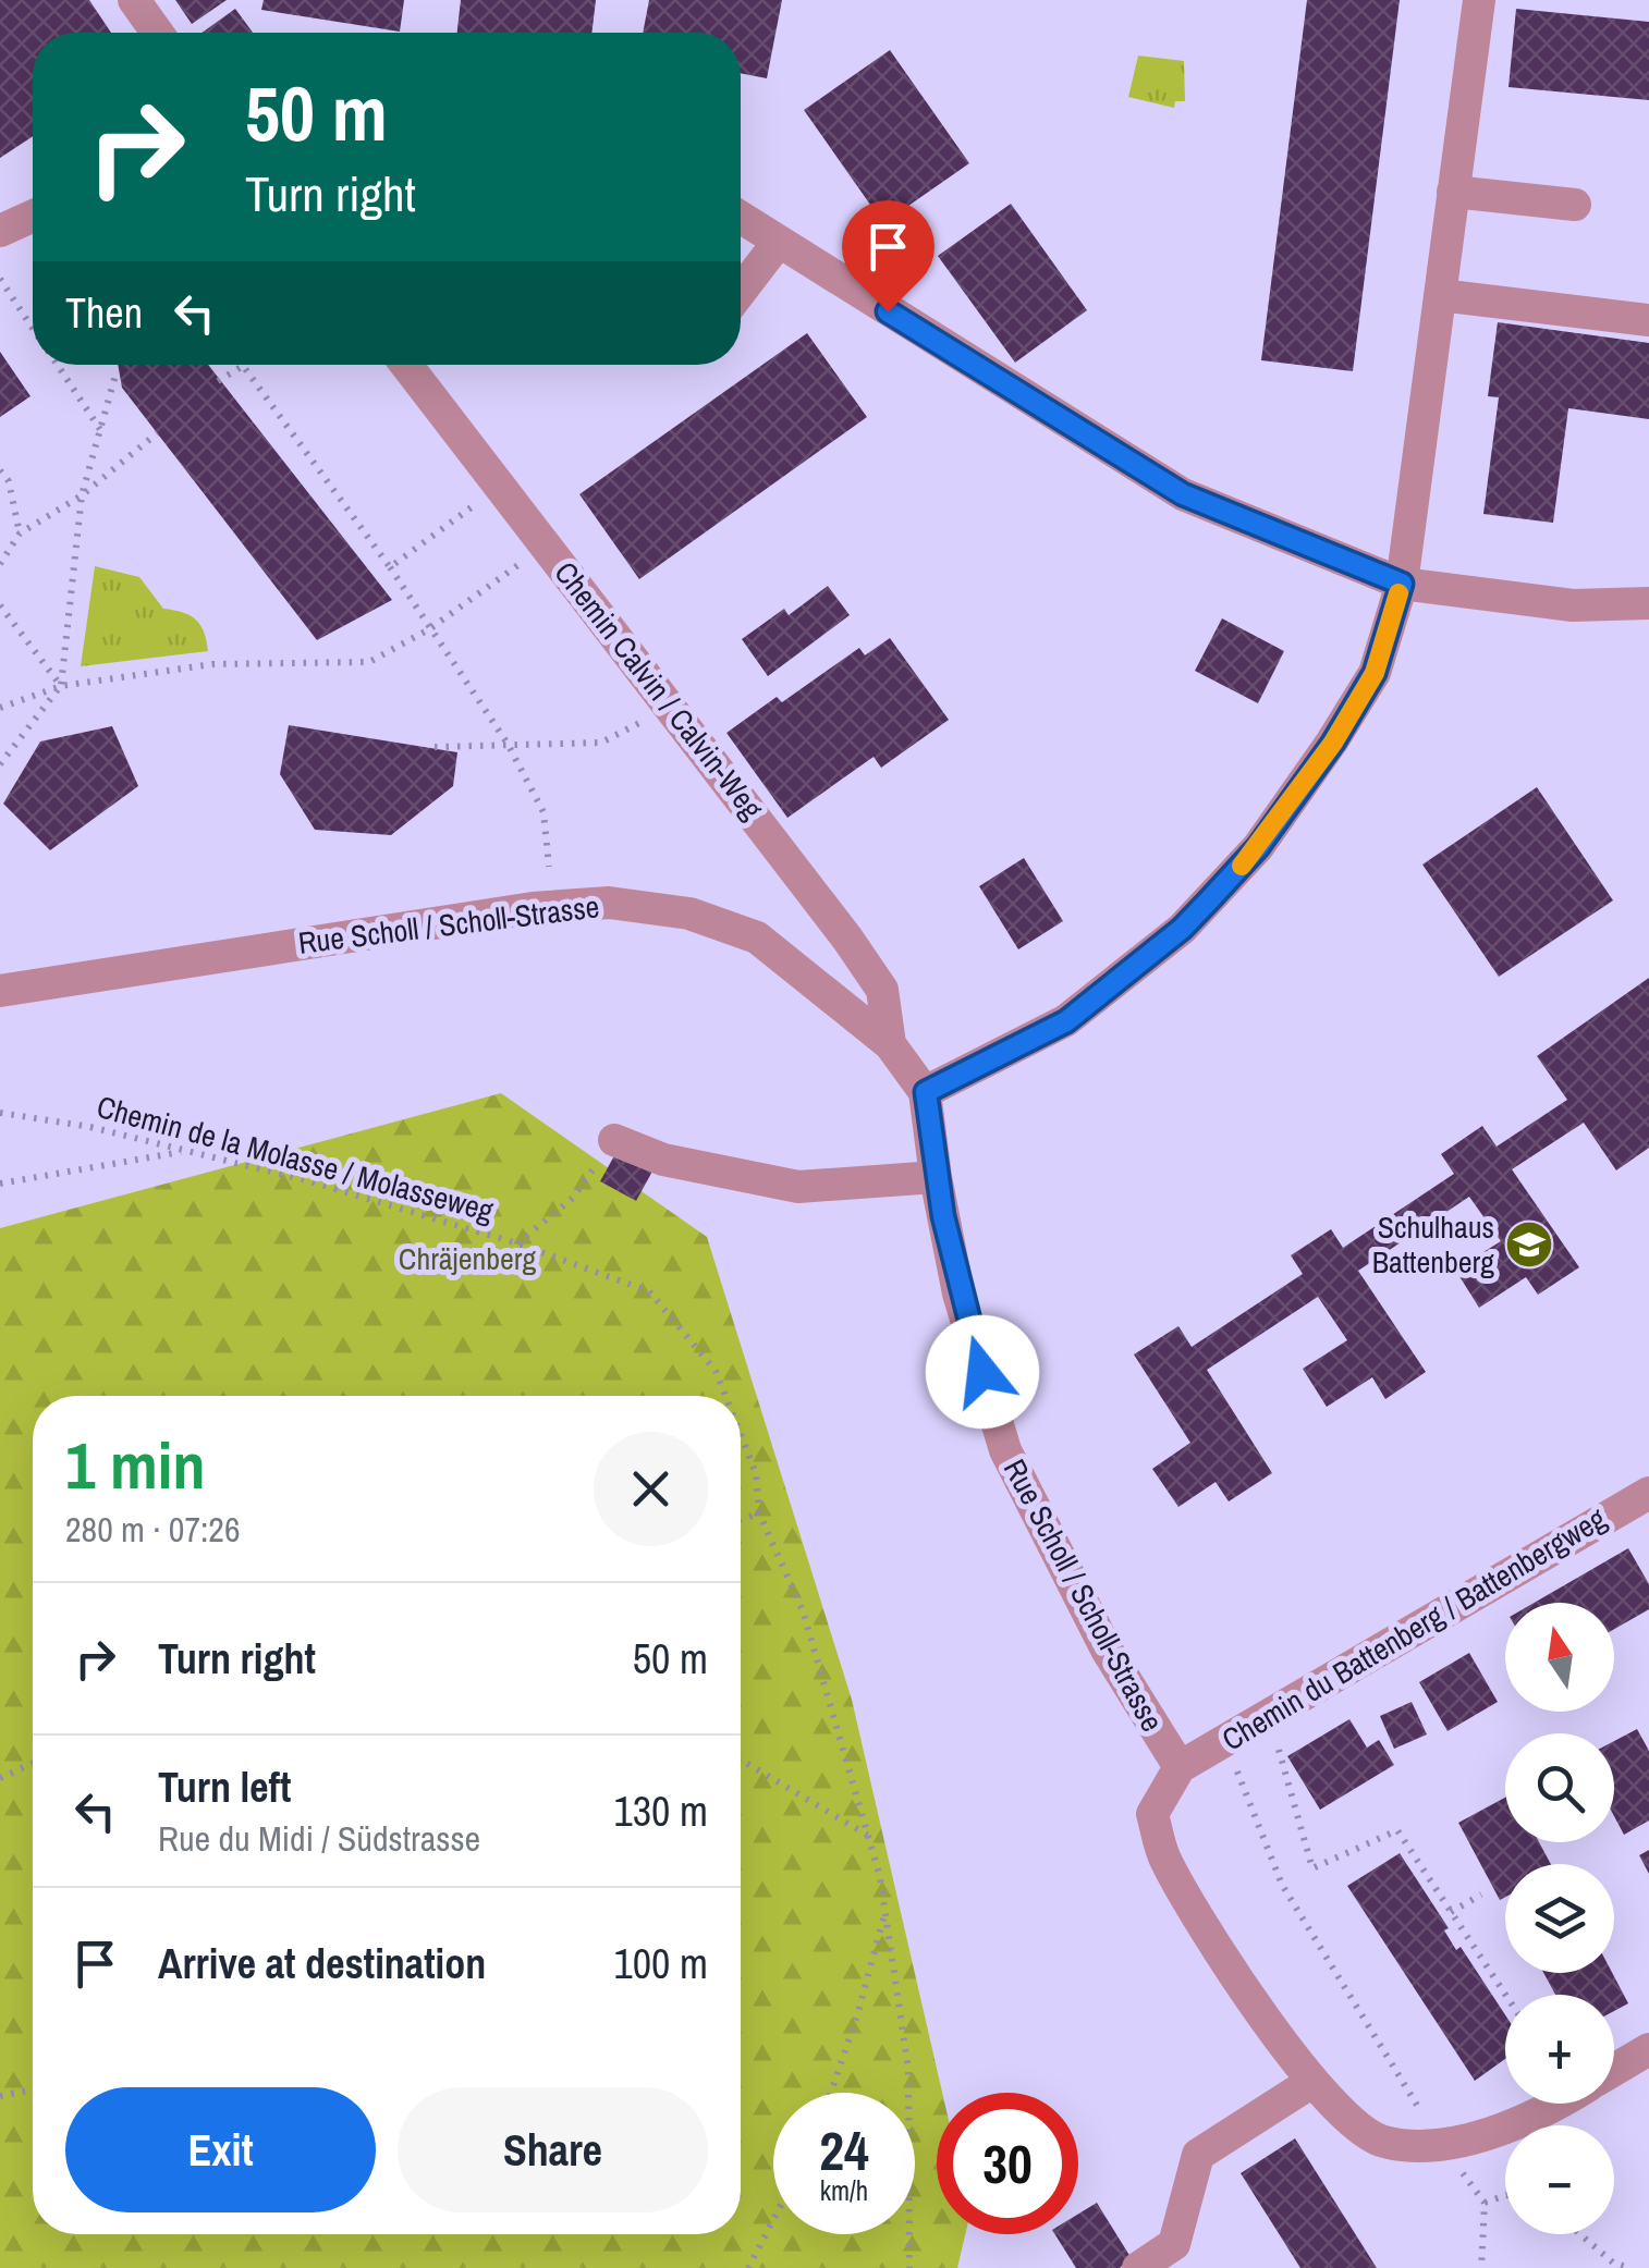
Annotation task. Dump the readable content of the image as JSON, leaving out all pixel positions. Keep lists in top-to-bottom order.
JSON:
{
  "streets": {
    "street": ["Chemin Calvin / Calvin-Weg", "Rue Scholl / Scholl-Strasse", "Chemin du Battenberg / Battenbergweg"],
    "path": ["Chemin de la Molasse / Molasseweg"]
  },
  "crossings": [
    ["Chemin Calvin / Calvin-Weg", "Rue Scholl / Scholl-Strasse"],
    ["Rue Scholl / Scholl-Strasse", "Chemin du Battenberg / Battenbergweg"]
  ],
  "parks": ["Chräjenberg"],
  "places": {
    "school or university": ["Schulhaus Battenberg"]
  },
  "north": "top",
  "page": {
    "turn": ["50 m", "Turn right"],
    "then": "Then",
    "heading": ["1 min", "280 m · 07:26"],
    "list": [
      {
        "name": "Turn right",
        "value": "50 m"
      },
      {
        "name": "Turn left",
        "note": "Rue du Midi / Südstrasse",
        "value": "130 m"
      },
      {
        "name": "Arrive at destination",
        "value": "100 m"
      }
    ],
    "map_buttons": ["+", "−"],
    "buttons": ["Exit", "Share"],
    "speed": "24 km/h",
    "limit": "30"
  }
}
